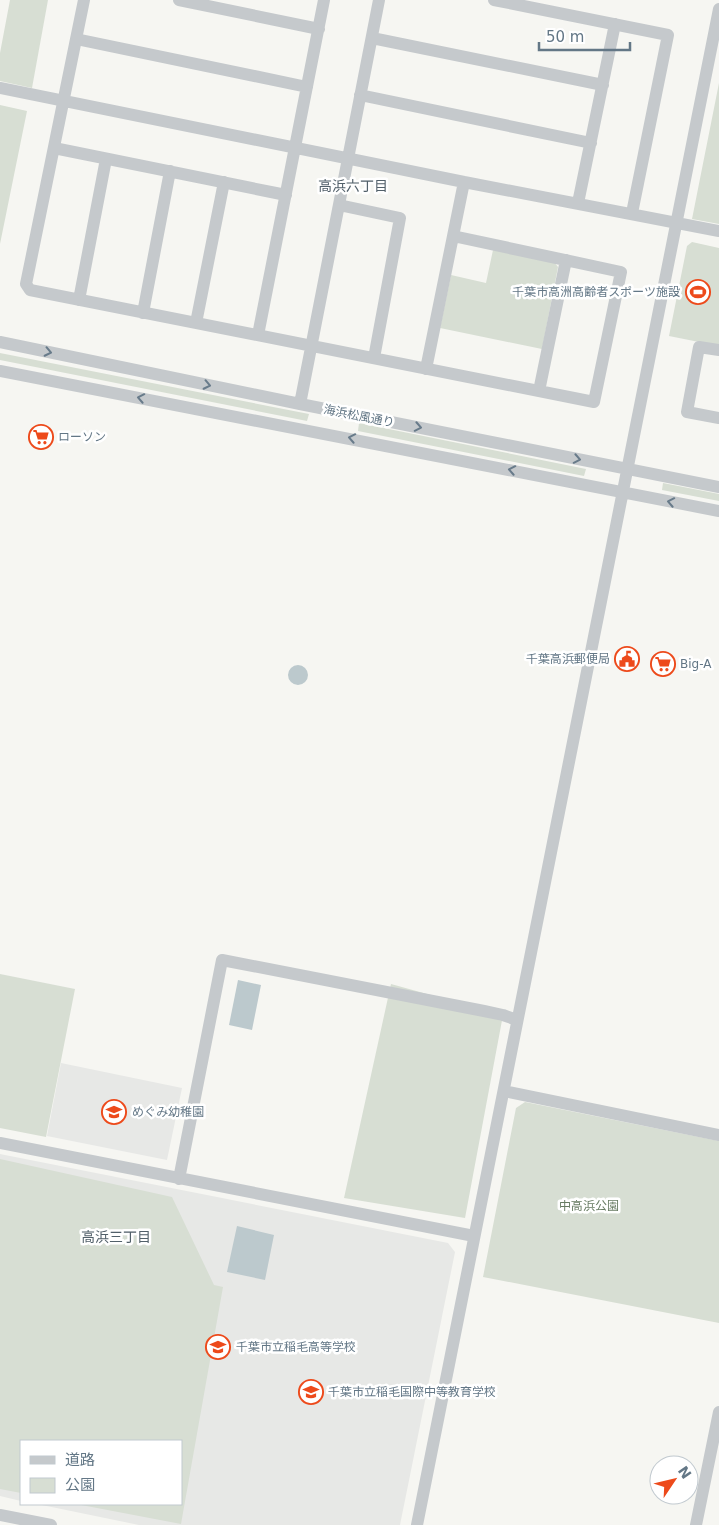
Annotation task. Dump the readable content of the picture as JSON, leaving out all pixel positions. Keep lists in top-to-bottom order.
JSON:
{
  "streets": {
    "street": ["海浜松風通り"]
  },
  "districts": ["高浜六丁目", "高浜三丁目"],
  "parks": ["中高浜公園"],
  "places": {
    "sports": ["千葉市高洲高齢者スポーツ施設"],
    "supermarket": ["ローソン", "Big-A"],
    "public building": ["千葉高浜郵便局"],
    "school or university": ["めぐみ幼稚園", "千葉市立稲毛高等学校", "千葉市立稲毛国際中等教育学校"]
  },
  "legend": ["道路", "公園"],
  "scale_bar": "50 m",
  "north": "top right"
}
